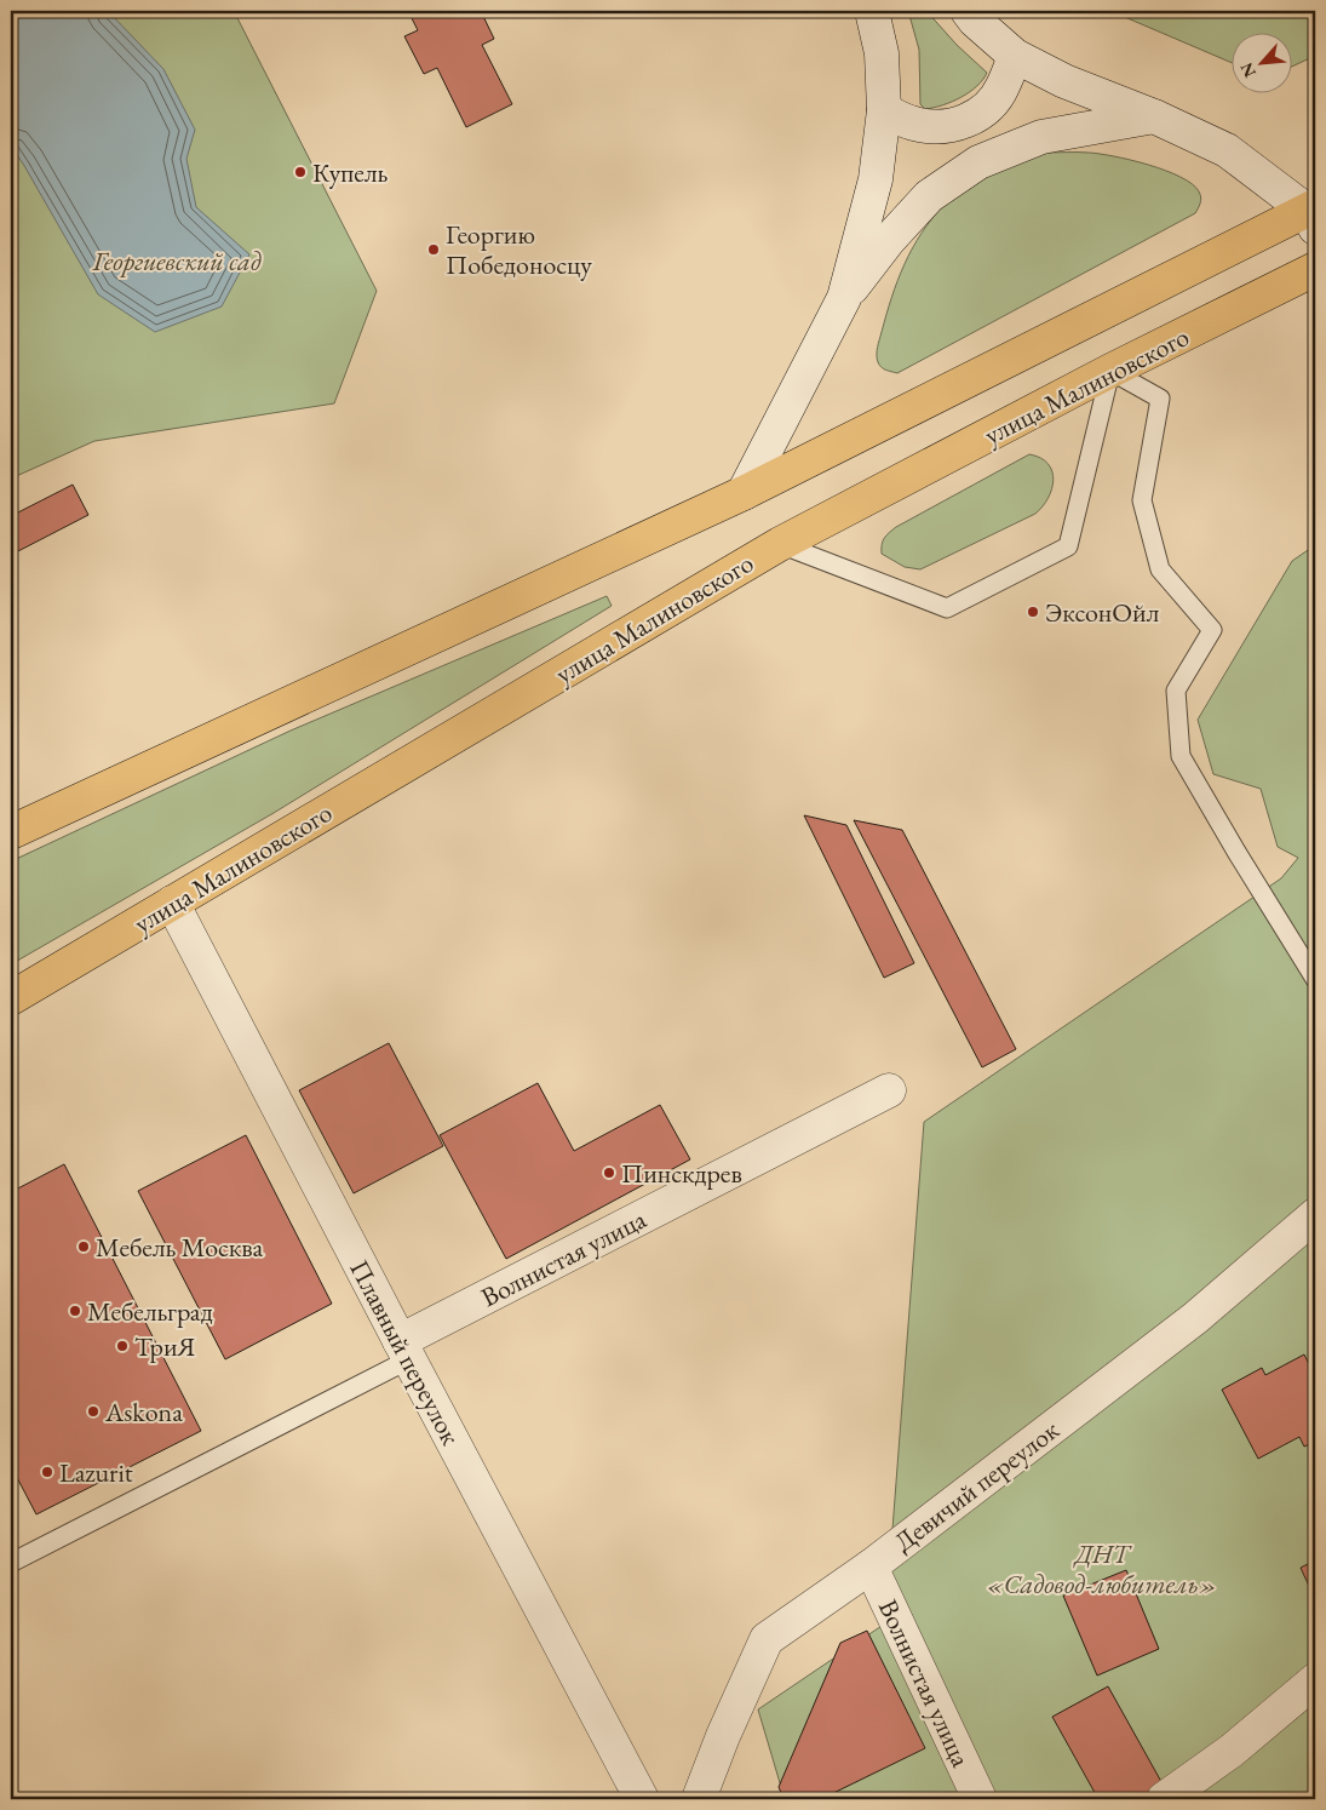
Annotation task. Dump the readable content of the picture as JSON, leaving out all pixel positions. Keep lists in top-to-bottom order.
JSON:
{
  "streets": {
    "highway": ["улица Малиновского"],
    "street": ["Волнистая улица", "Плавный переулок", "Девичий переулок"]
  },
  "crossings": [
    ["улица Малиновского", "Плавный переулок"],
    ["Волнистая улица", "Плавный переулок"],
    ["Волнистая улица", "Девичий переулок"]
  ],
  "parks": ["Георгиевский сад", "ДНТ «Садовод-любитель»"],
  "places": [
    "Купель",
    "Георгию Победоносцу",
    "ЭксонОйл",
    "Пинскдрев",
    "Мебель Москва",
    "Мебельград",
    "ТриЯ",
    "Askona",
    "Lazurit"
  ],
  "north": "bottom left"
}
